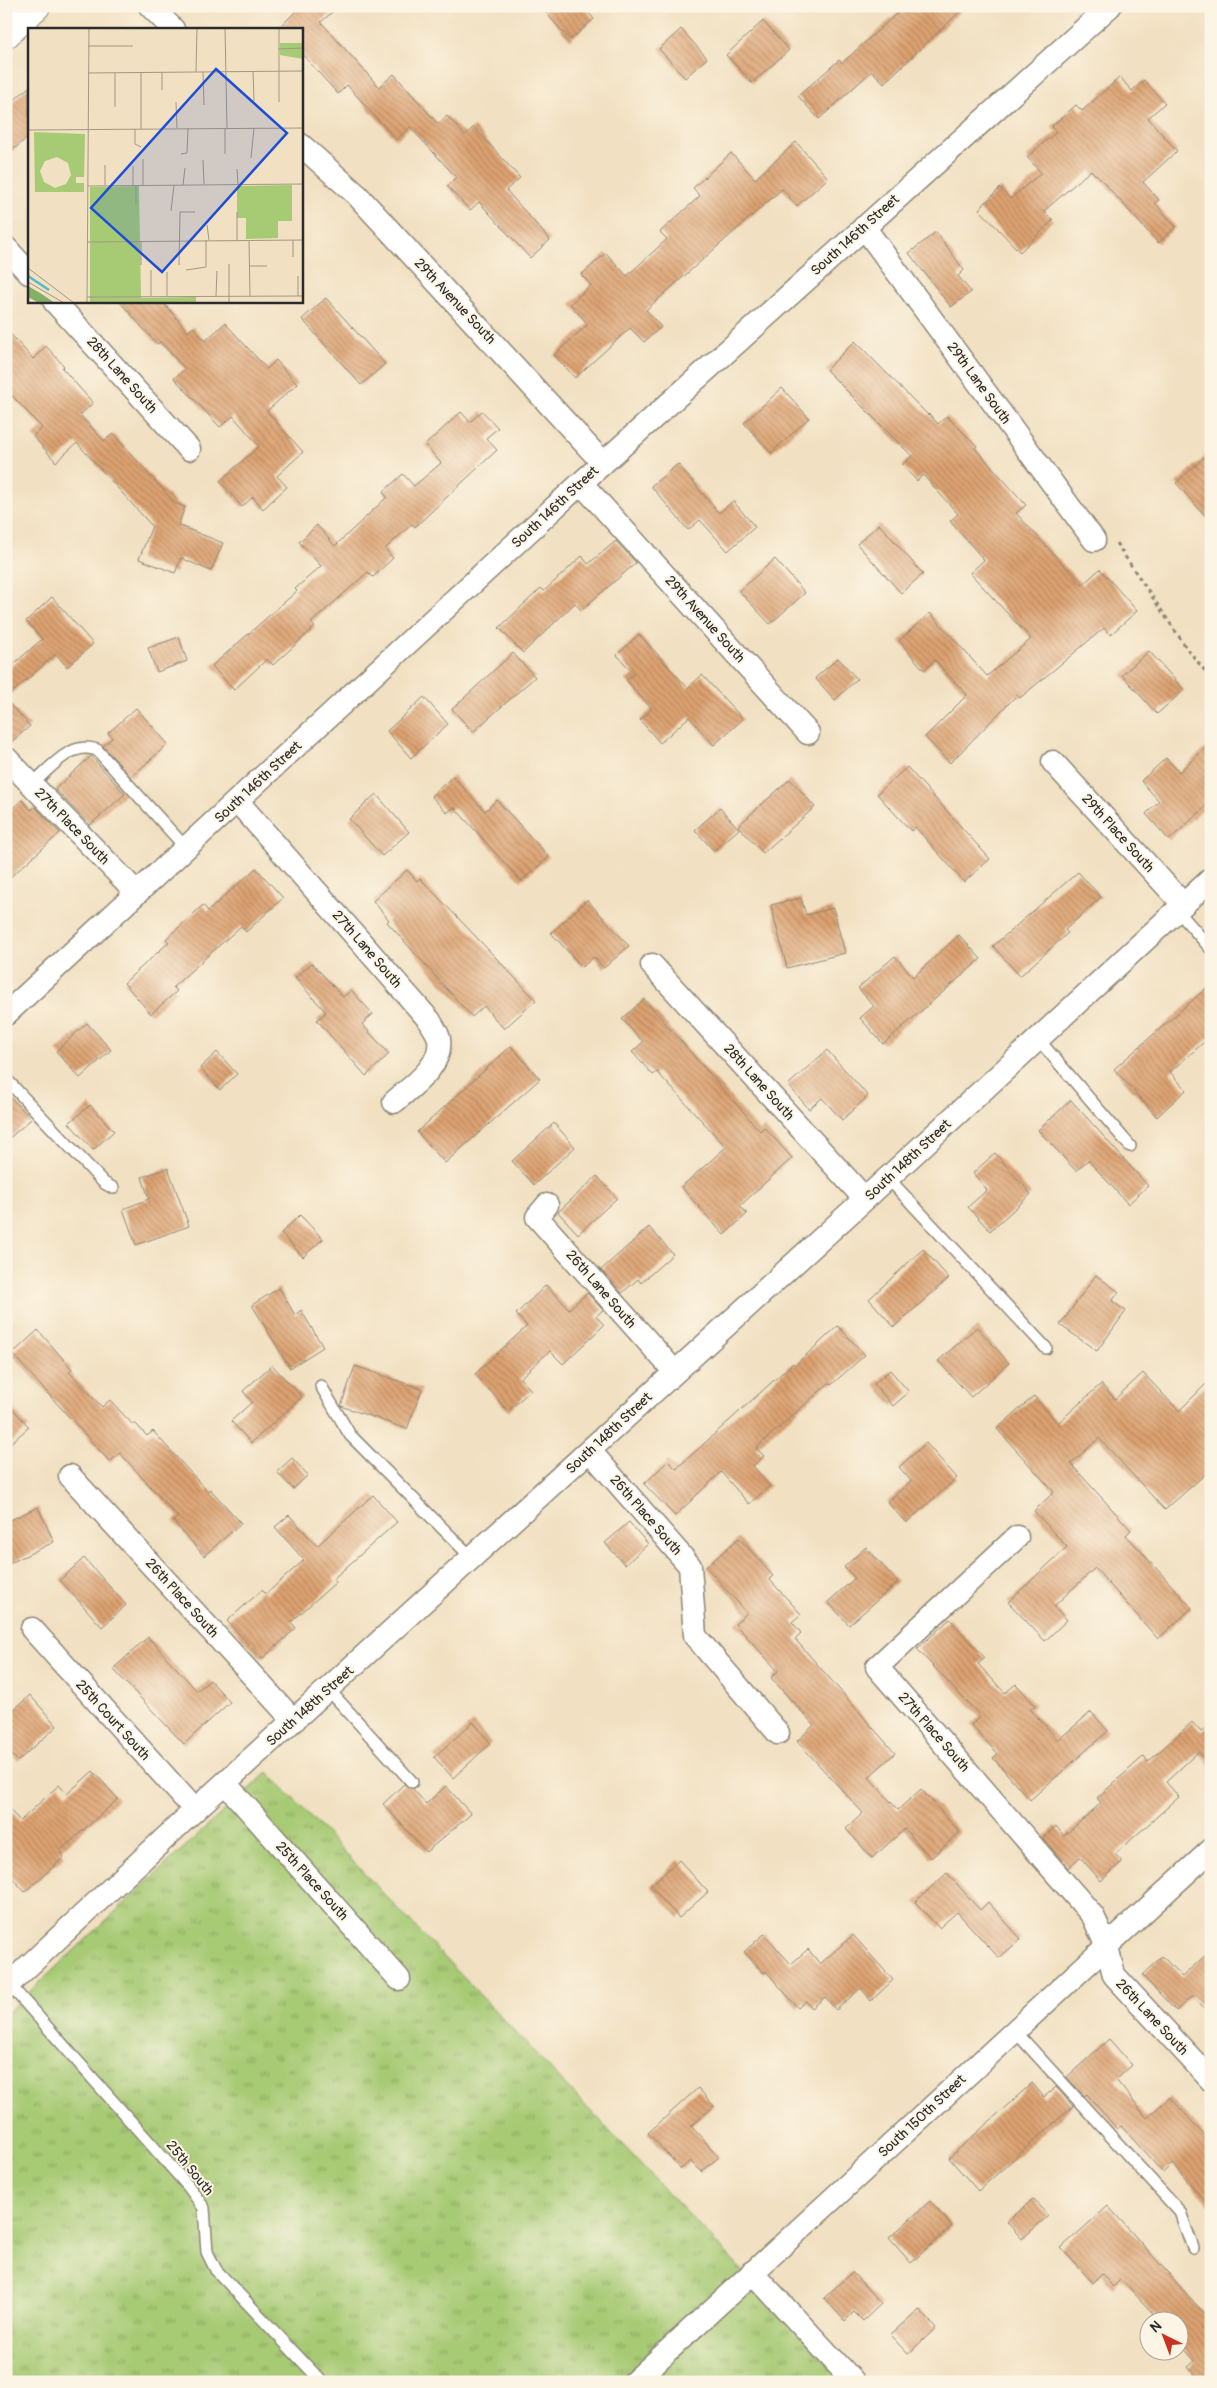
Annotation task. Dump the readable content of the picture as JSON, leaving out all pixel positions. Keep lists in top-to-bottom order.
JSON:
{
  "streets": {
    "street": [
      "South 146th Street",
      "29th Avenue South",
      "28th Lane South",
      "29th Lane South",
      "27th Place South",
      "29th Place South",
      "27th Lane South",
      "South 148th Street",
      "26th Lane South",
      "26th Place South",
      "25th Court South",
      "25th Place South",
      "South 150th Street"
    ],
    "lane": ["25th South"]
  },
  "crossings": [
    ["South 146th Street", "29th Avenue South"],
    ["South 146th Street", "29th Lane South"],
    ["South 146th Street", "27th Place South"],
    ["South 146th Street", "27th Lane South"],
    ["28th Lane South", "South 148th Street"],
    ["27th Place South", "26th Lane South"],
    ["27th Place South", "South 150th Street"],
    ["29th Place South", "South 148th Street"],
    ["South 148th Street", "26th Lane South"],
    ["South 148th Street", "26th Place South"],
    ["South 148th Street", "25th Court South"],
    ["South 148th Street", "25th Place South"],
    ["South 148th Street", "25th South"],
    ["26th Lane South", "South 150th Street"]
  ],
  "north": "top left"
}
